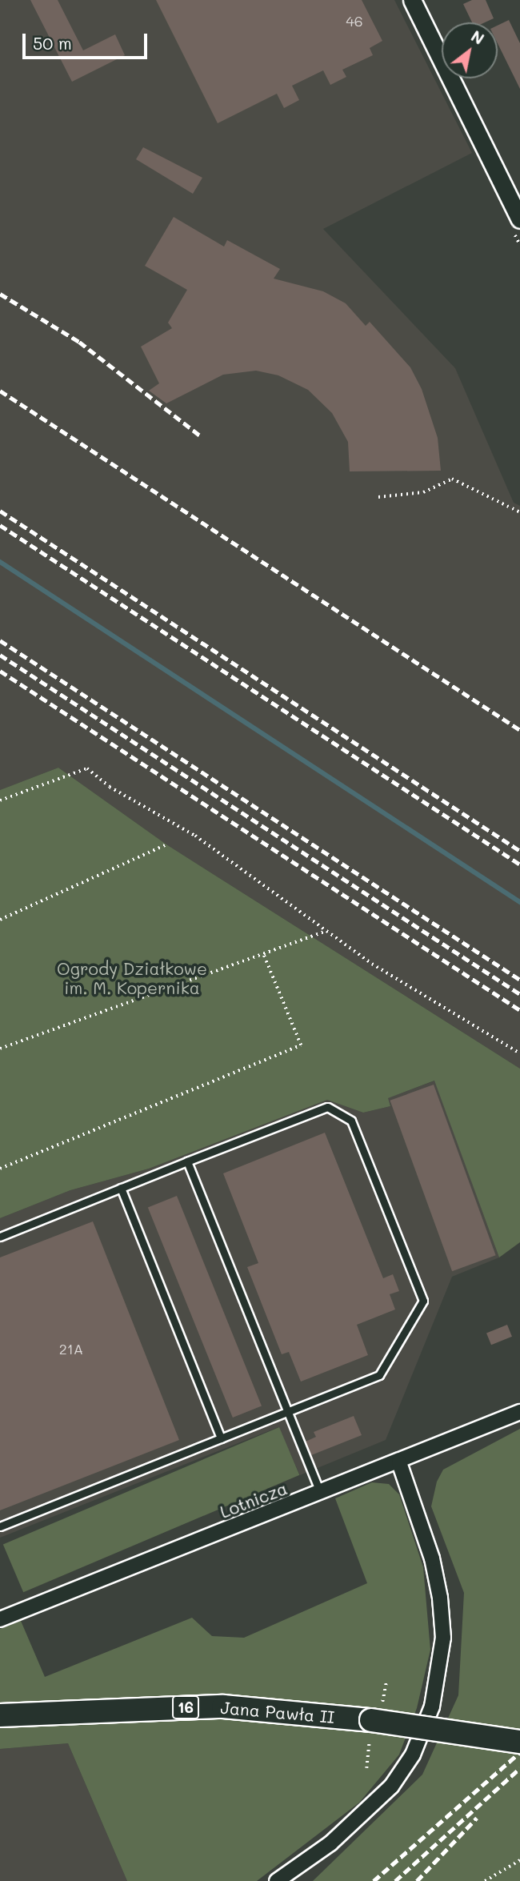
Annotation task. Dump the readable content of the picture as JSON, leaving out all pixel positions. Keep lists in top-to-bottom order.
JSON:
{
  "streets": {
    "main road": ["16", "Jana Pawła II"],
    "street": ["Lotnicza"]
  },
  "parks": ["Ogrody Działkowe im. M. Kopernika"],
  "house_numbers": ["46", "21A"],
  "scale_bar": "50 m",
  "north": "top right"
}
